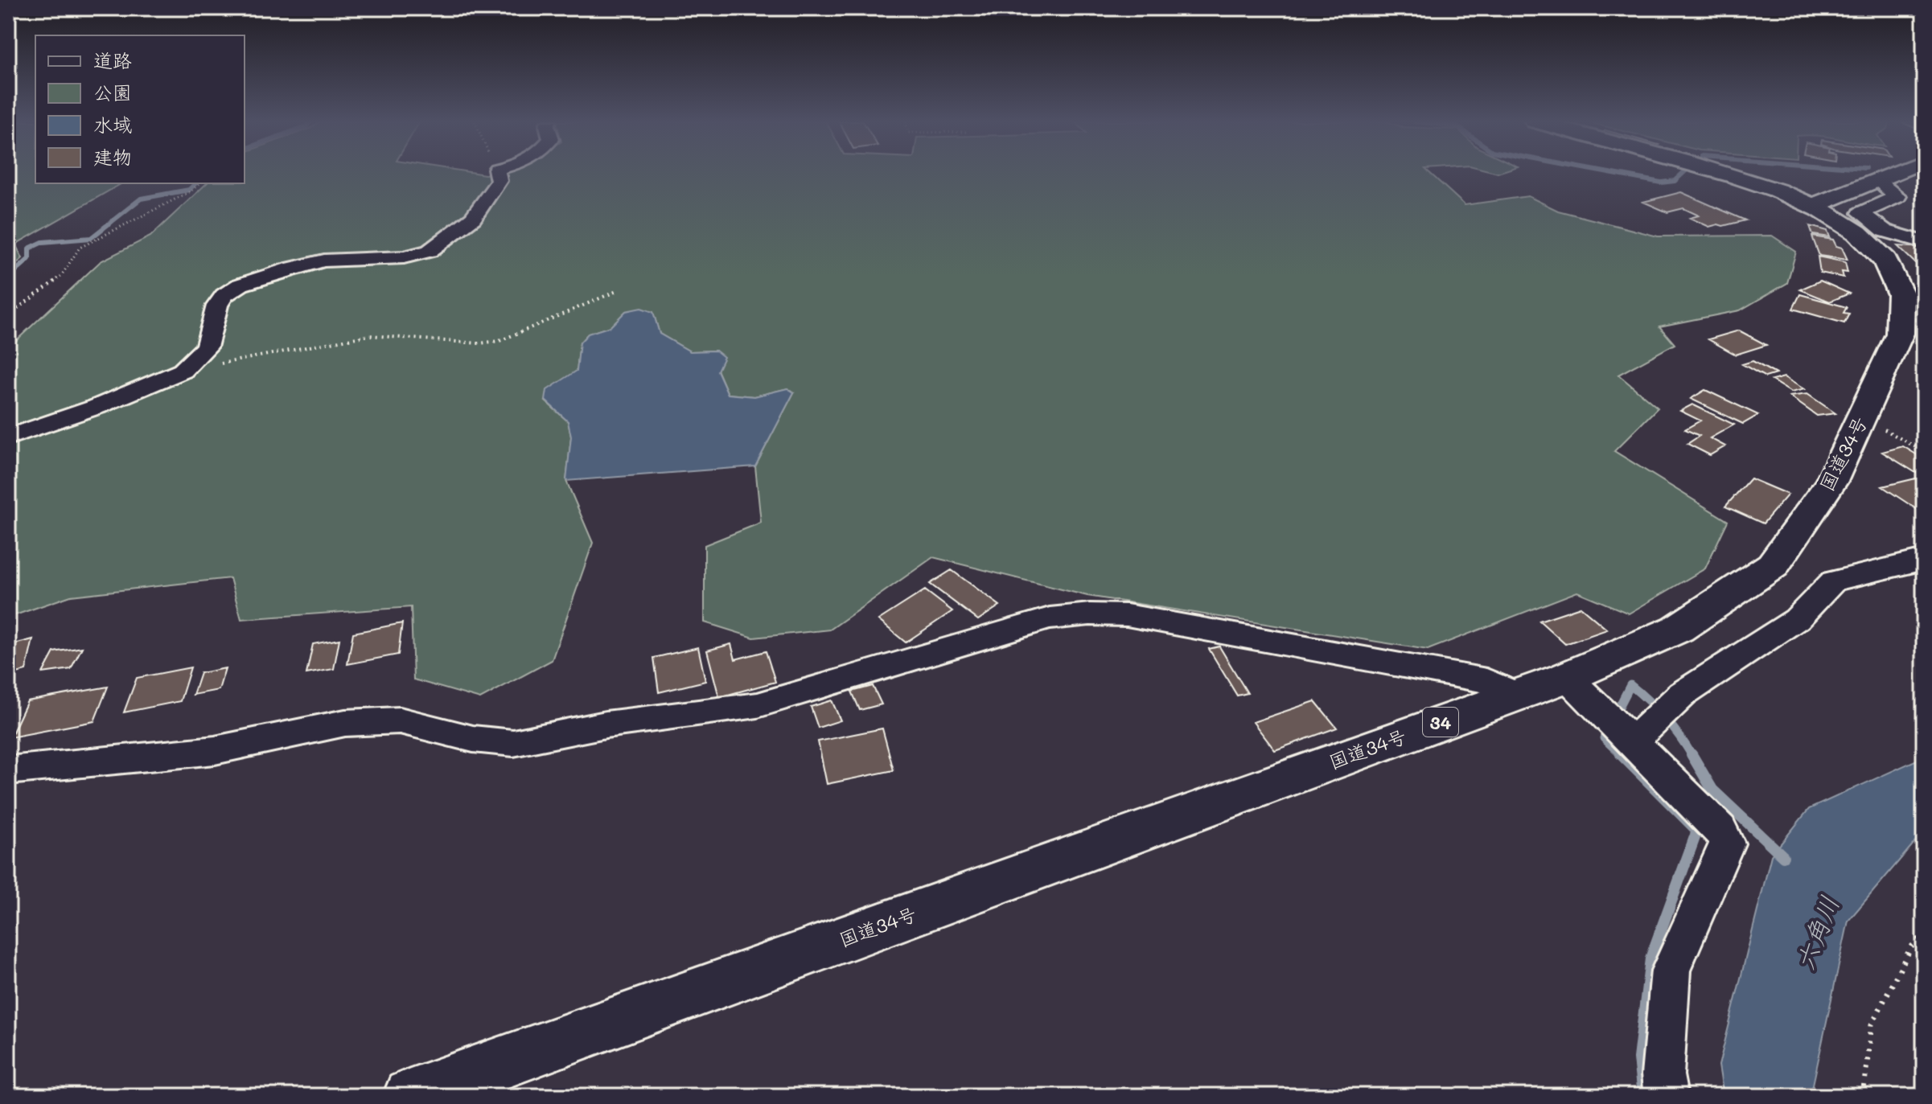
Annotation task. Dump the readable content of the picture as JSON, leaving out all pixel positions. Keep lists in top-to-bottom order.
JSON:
{
  "streets": {
    "highway": ["国道34号", "34"]
  },
  "water": ["六角川"],
  "legend": [
    "道路",
    "公園",
    "水域",
    "建物"
  ]
}
